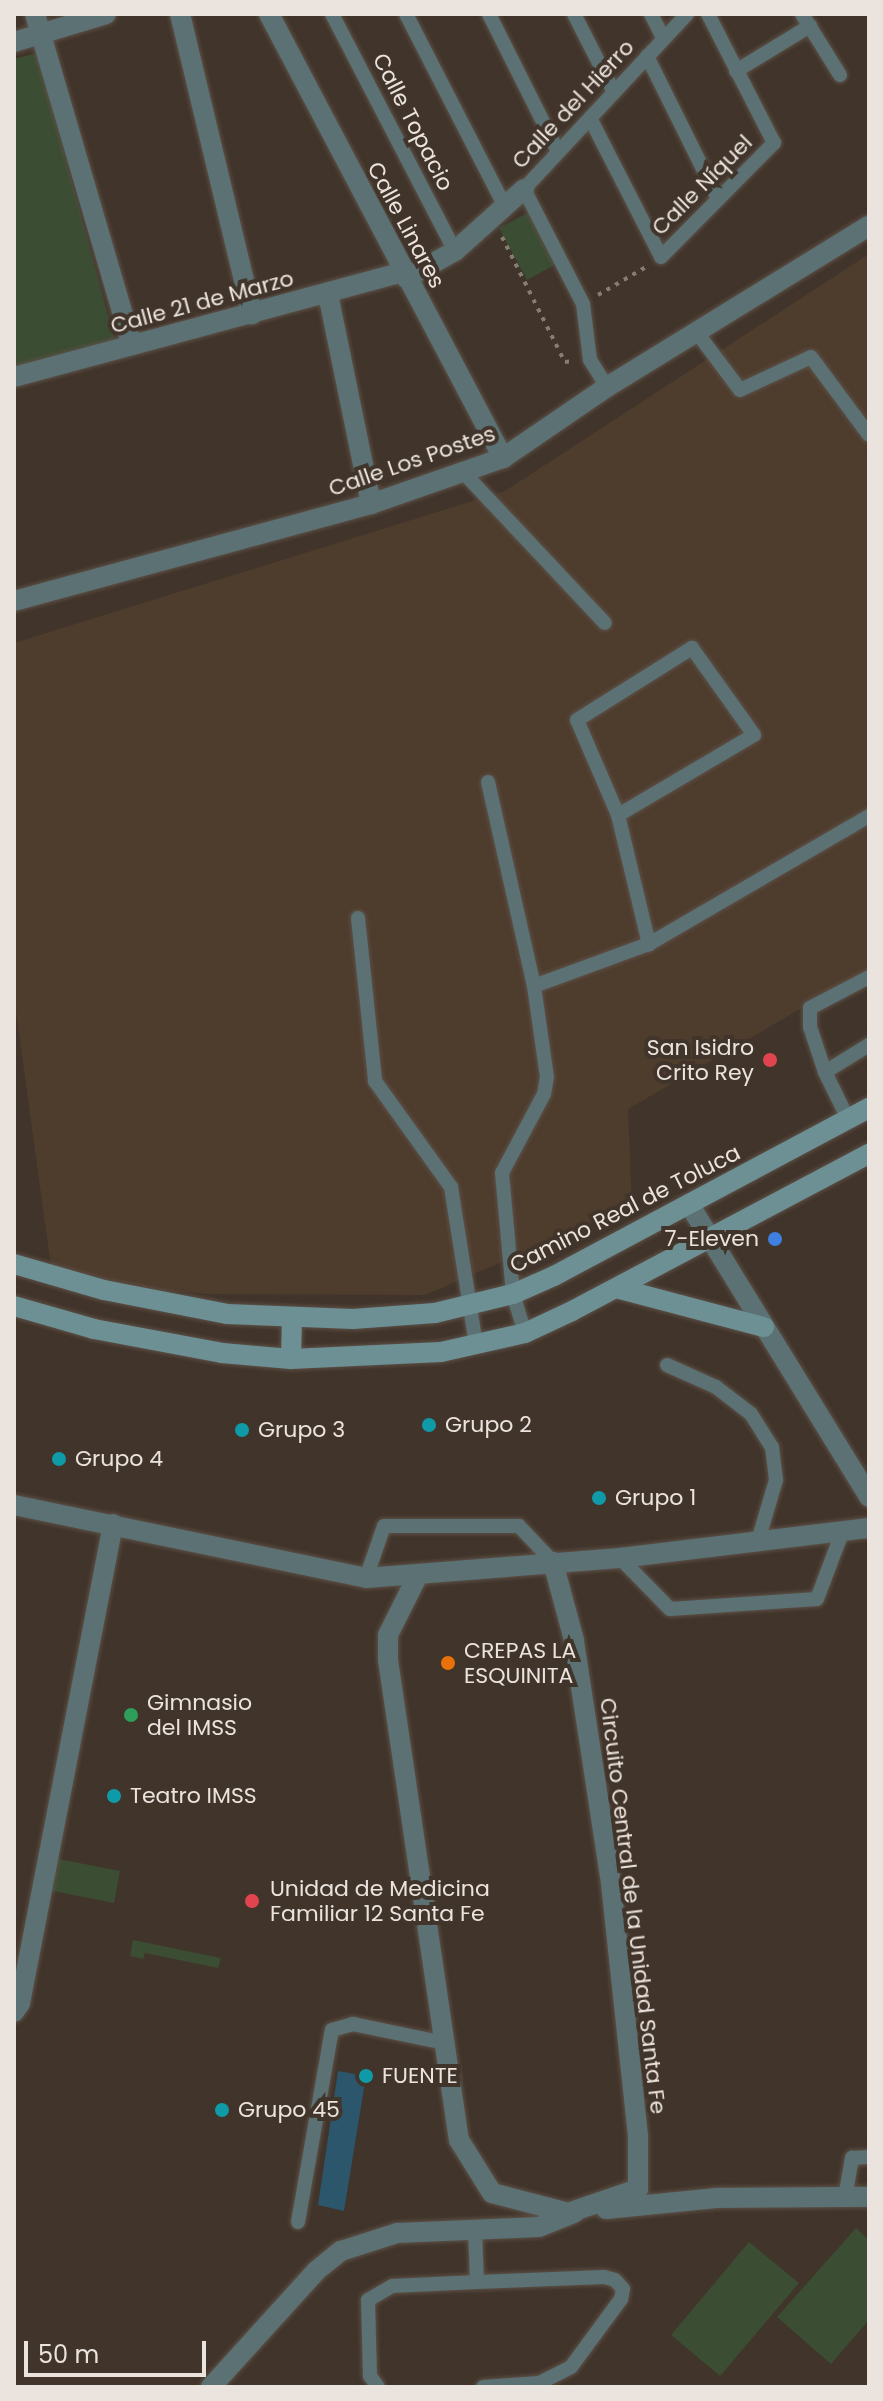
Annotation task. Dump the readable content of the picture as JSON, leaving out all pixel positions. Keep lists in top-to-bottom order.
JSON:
{
  "streets": {
    "main road": ["Camino Real de Toluca"],
    "street": [
      "Calle Linares",
      "Calle 21 de Marzo",
      "Calle Los Postes",
      "Circuito Central de la Unidad Santa Fe"
    ],
    "lane": ["Calle del Hierro", "Calle Topacio", "Calle Níquel"]
  },
  "crossings": [
    ["Calle del Hierro", "Calle 21 de Marzo"],
    ["Calle Topacio", "Calle 21 de Marzo"],
    ["Calle Linares", "Calle 21 de Marzo"],
    ["Calle Linares", "Calle Los Postes"]
  ],
  "places": [
    "San Isidro Crito Rey",
    "7-Eleven",
    "Grupo 2",
    "Grupo 3",
    "Grupo 4",
    "Grupo 1",
    "CREPAS LA ESQUINITA",
    "Gimnasio del IMSS",
    "Teatro IMSS",
    "Unidad de Medicina Familiar 12 Santa Fe",
    "FUENTE",
    "Grupo 45"
  ],
  "scale_bar": "50 m"
}
